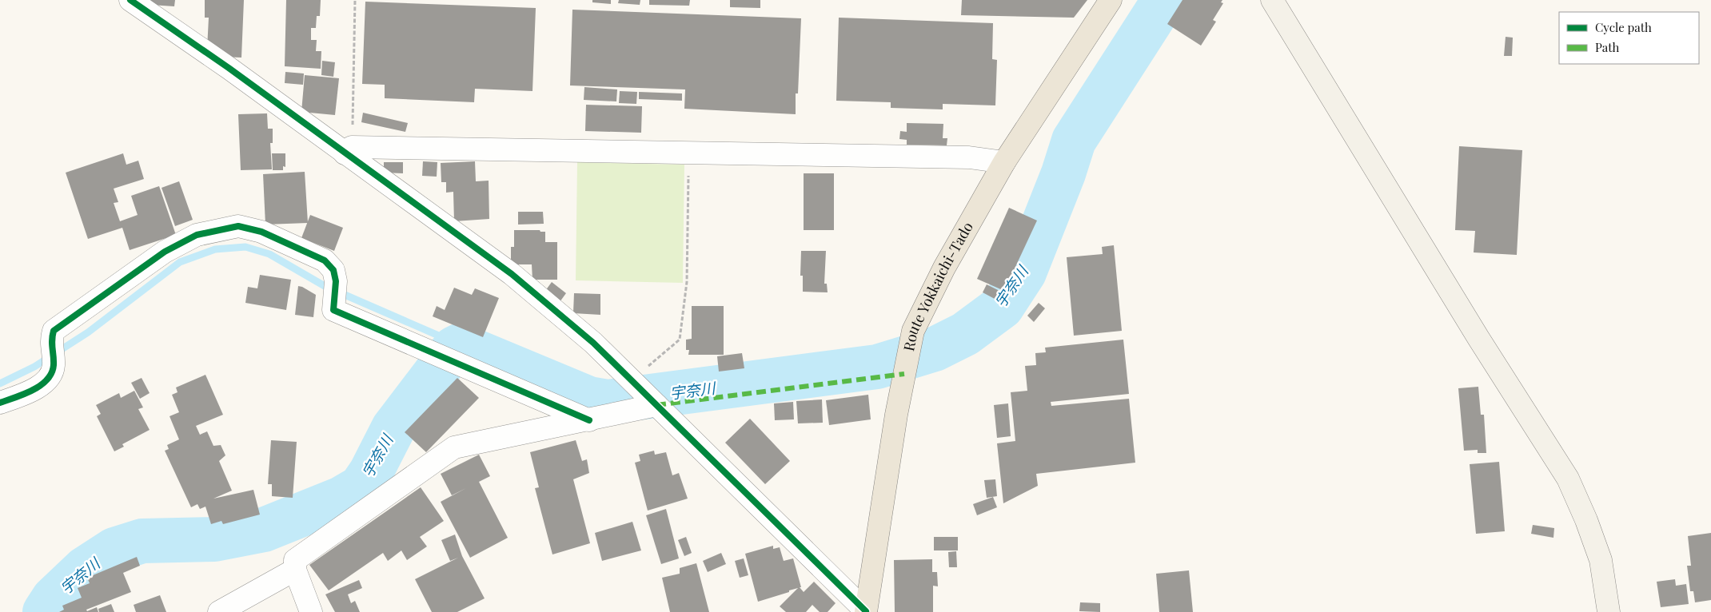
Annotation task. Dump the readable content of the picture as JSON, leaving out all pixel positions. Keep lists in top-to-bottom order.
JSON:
{
  "streets": {
    "main road": ["Route Yokkaichi-Tado"]
  },
  "water": ["宇奈川"],
  "legend": ["Cycle path", "Path"]
}
